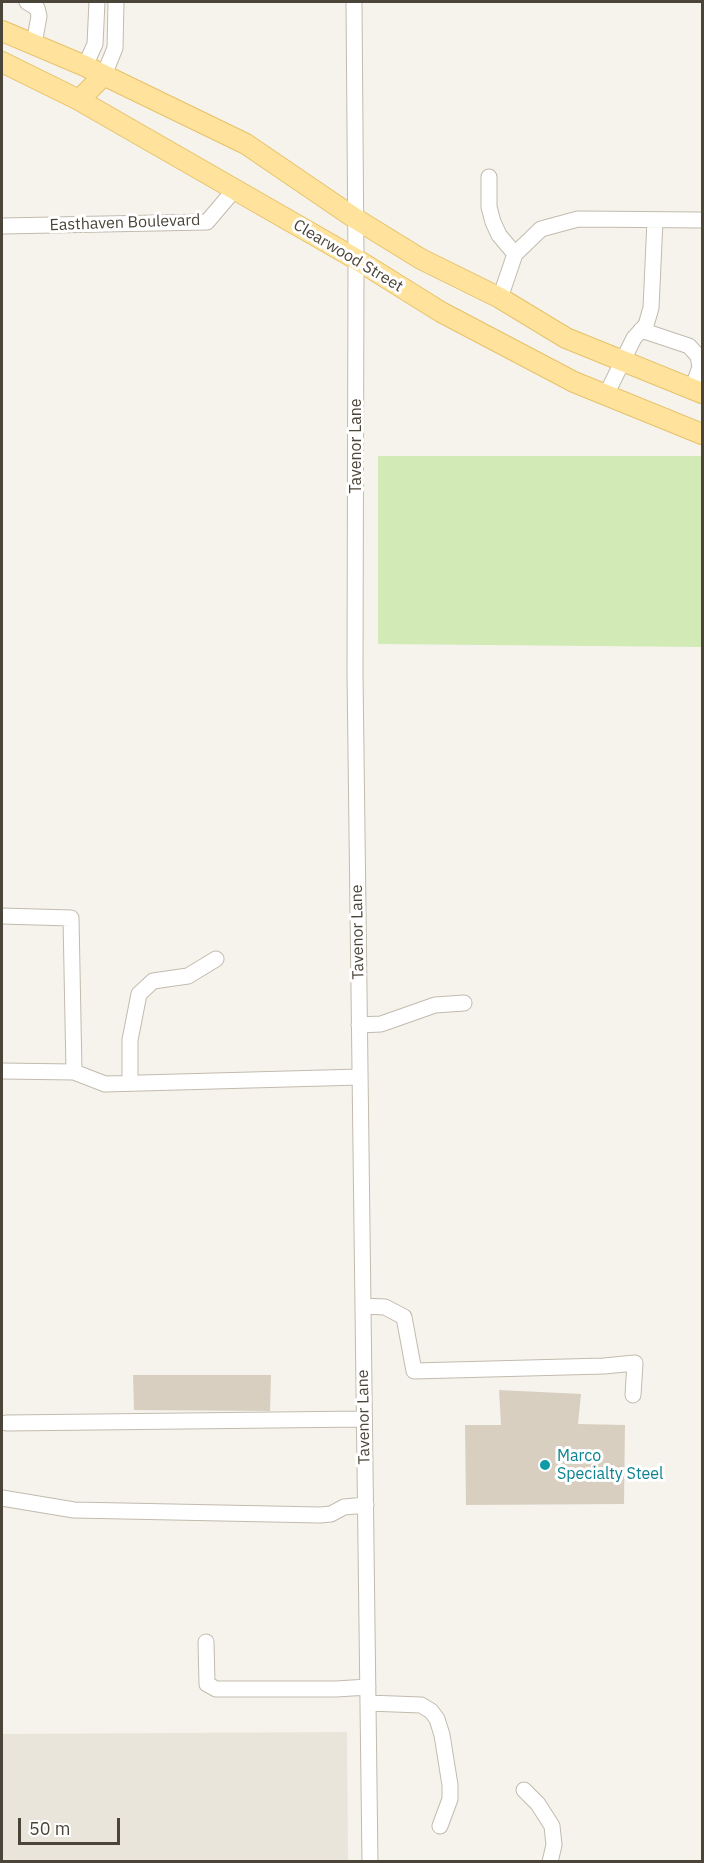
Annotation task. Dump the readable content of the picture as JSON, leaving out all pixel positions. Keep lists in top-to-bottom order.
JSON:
{
  "streets": {
    "main road": ["Clearwood Street"],
    "street": ["Easthaven Boulevard", "Tavenor Lane"]
  },
  "crossings": [
    ["Easthaven Boulevard", "Clearwood Street"],
    ["Clearwood Street", "Tavenor Lane"]
  ],
  "places": ["Marco Specialty Steel"],
  "scale_bar": "50 m"
}
